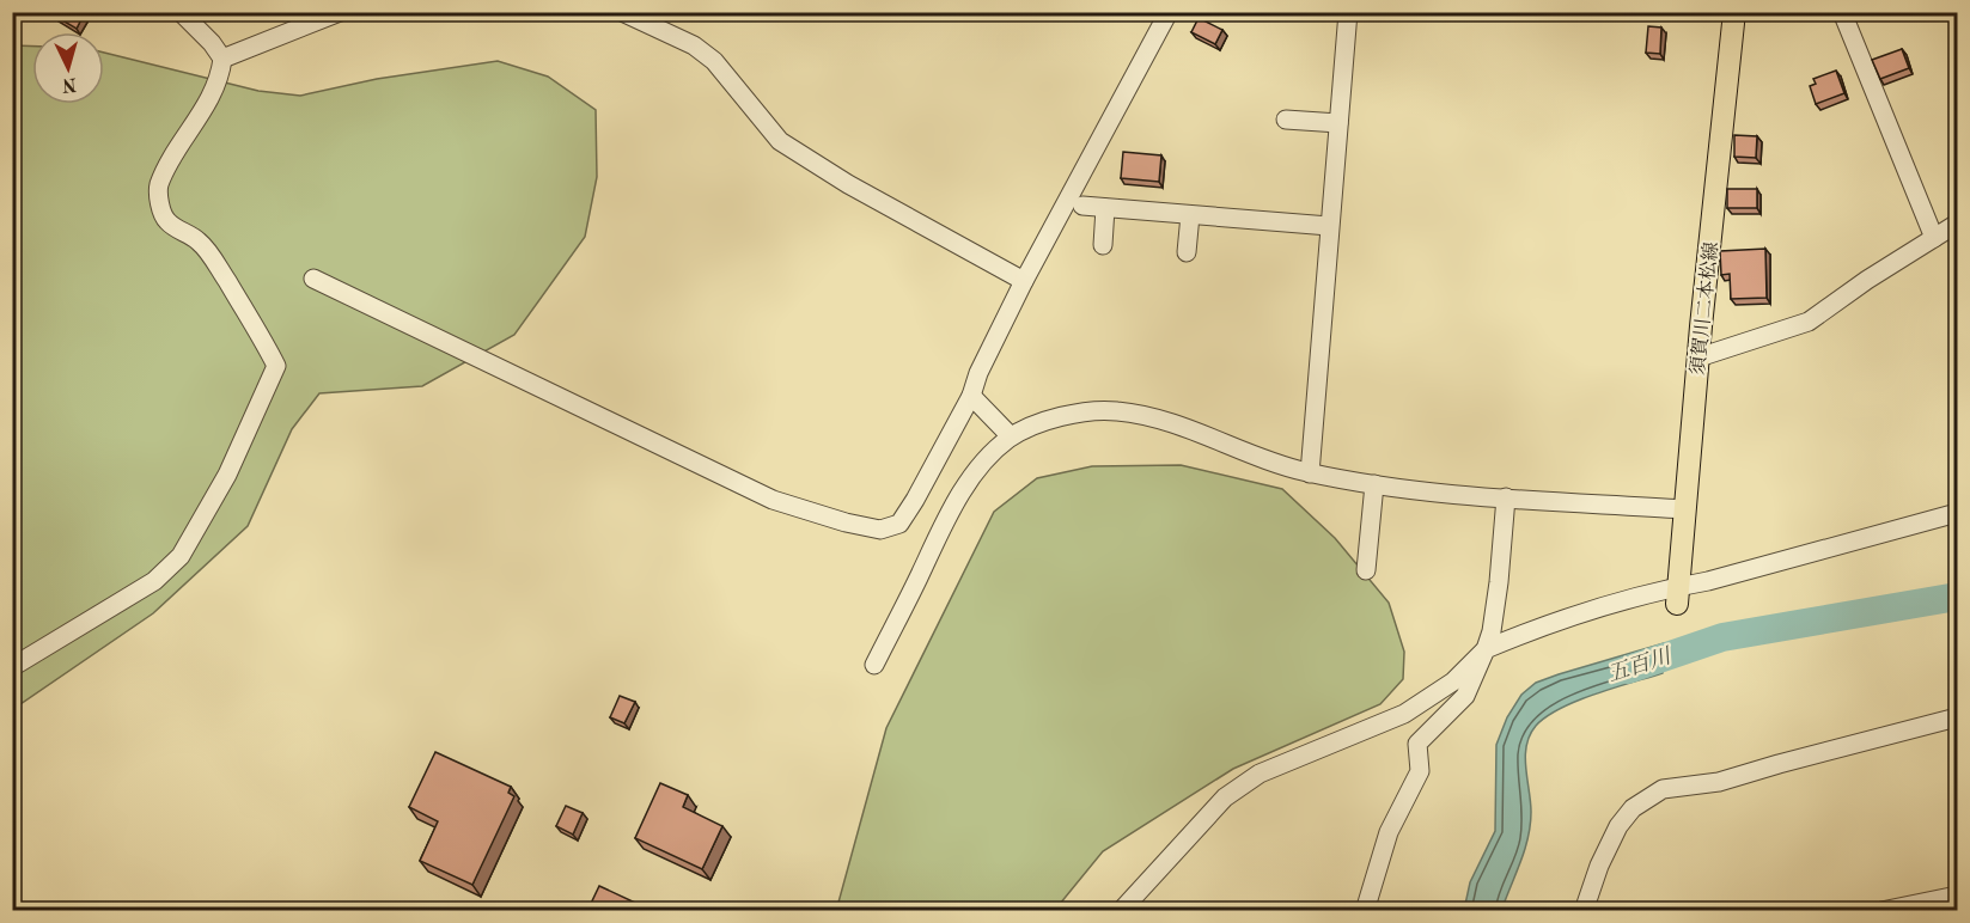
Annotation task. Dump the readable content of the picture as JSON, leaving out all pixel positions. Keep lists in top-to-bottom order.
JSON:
{
  "streets": {
    "main road": ["須賀川二本松線"]
  },
  "water": ["五百川"],
  "north": "bottom"
}
